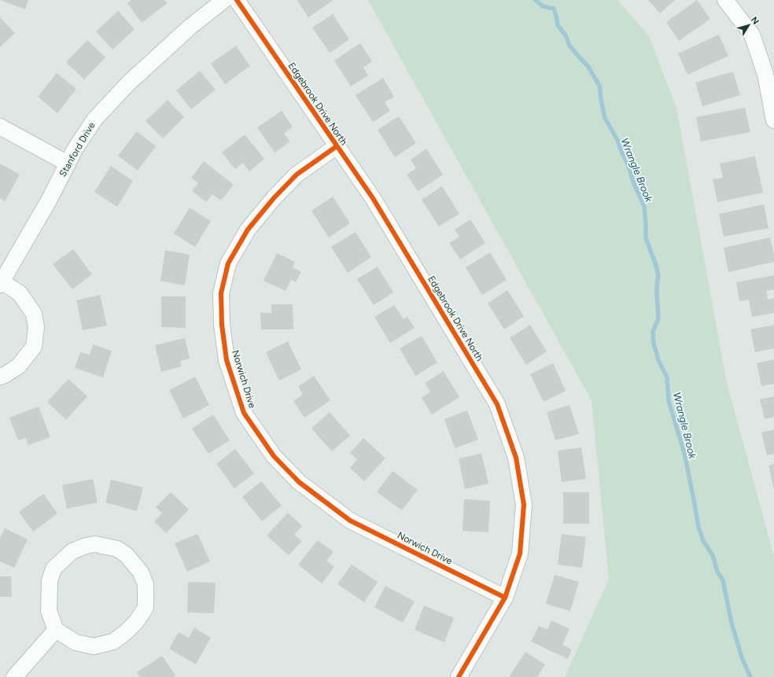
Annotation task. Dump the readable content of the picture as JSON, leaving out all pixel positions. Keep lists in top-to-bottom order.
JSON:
{
  "streets": {
    "street": ["Edgebrook Drive North", "Stanford Drive", "Norwich Drive"]
  },
  "crossings": [
    ["Edgebrook Drive North", "Norwich Drive"]
  ],
  "water": ["Wrangle Brook"],
  "north": "top right"
}
